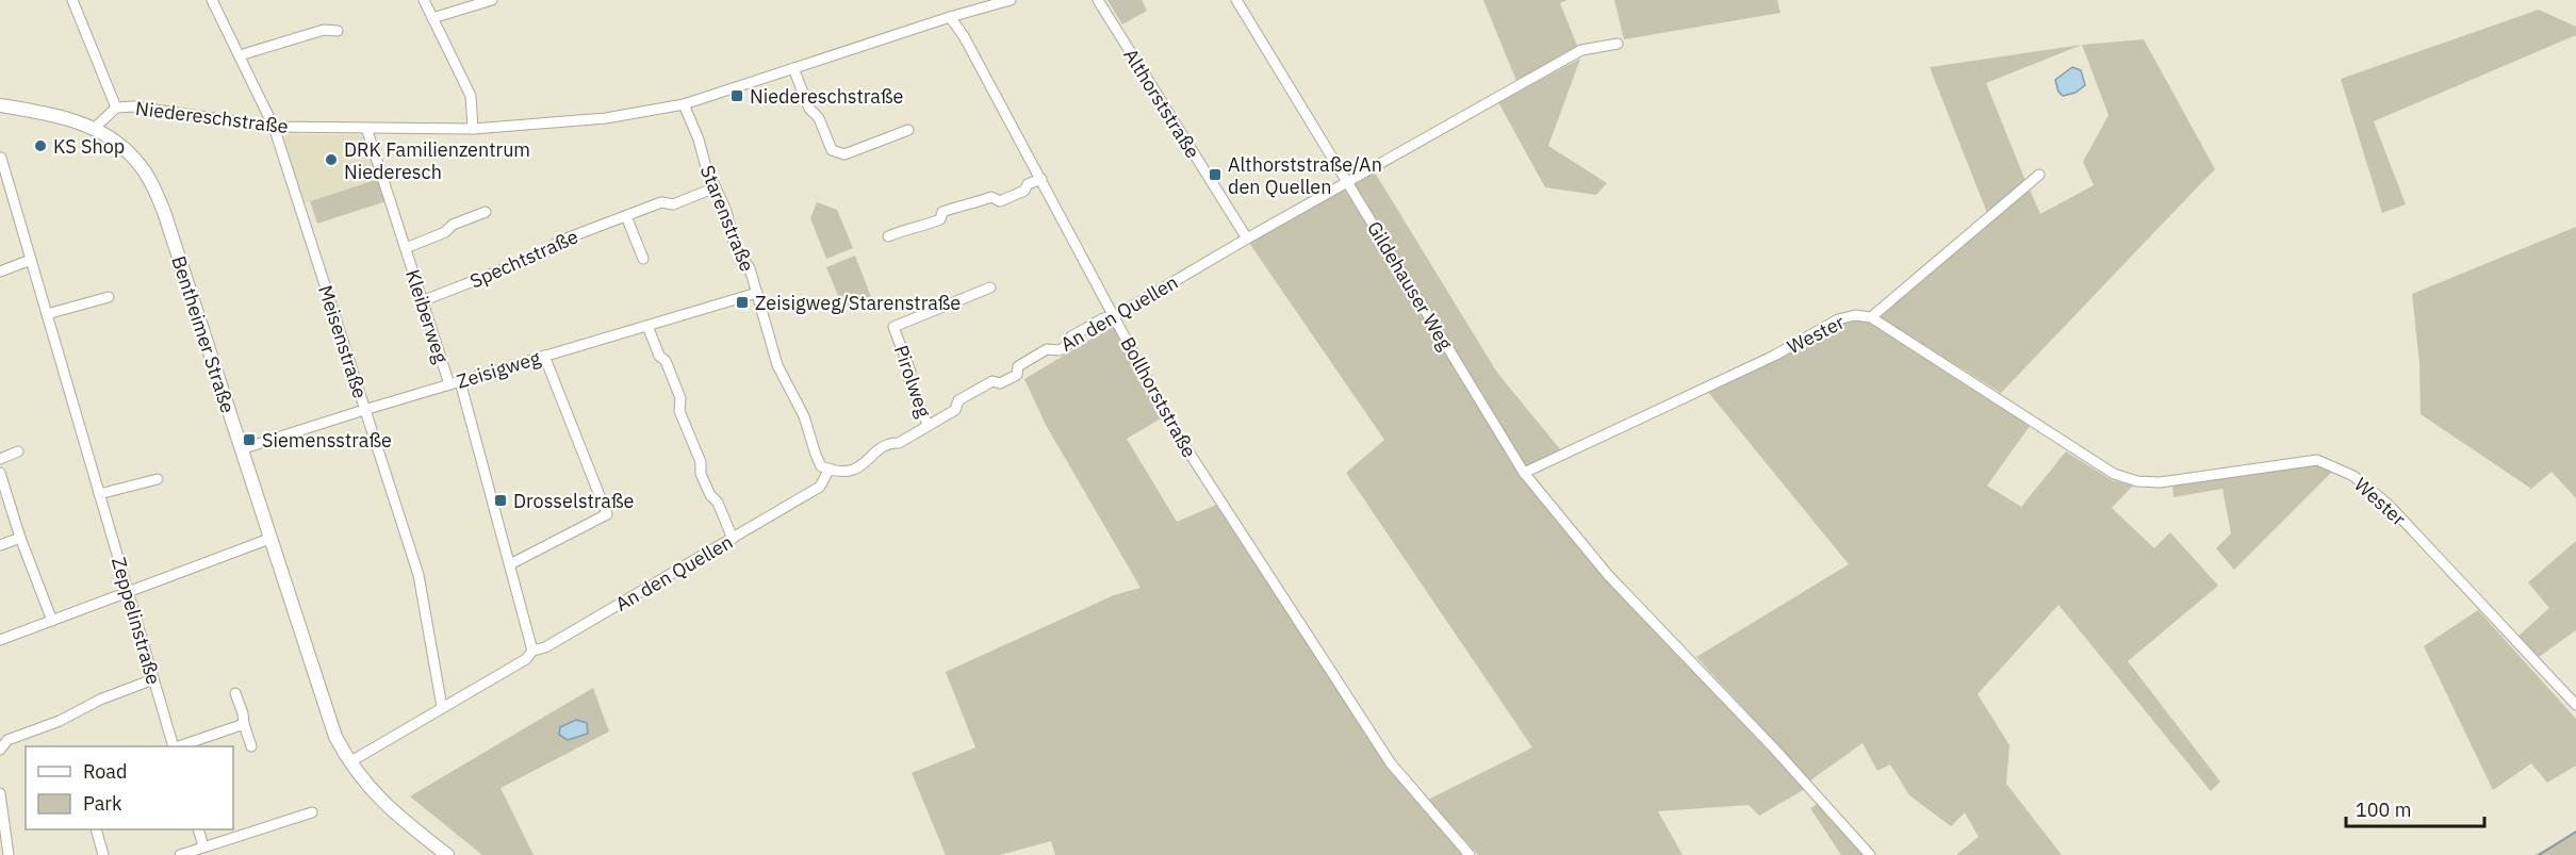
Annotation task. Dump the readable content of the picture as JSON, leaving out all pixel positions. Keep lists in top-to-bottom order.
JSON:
{
  "streets": {
    "main road": ["Bentheimer Straße"],
    "street": [
      "Althorststraße",
      "Niedereschstraße",
      "Starenstraße",
      "Spechtstraße",
      "Gildehauser Weg",
      "An den Quellen",
      "Kleiberweg",
      "Wester",
      "Meisenstraße",
      "Zeisigweg",
      "Pirolweg",
      "Bollhorststraße",
      "Zeppelinstraße"
    ]
  },
  "crossings": [
    ["Althorststraße", "An den Quellen"],
    ["Niedereschstraße", "Starenstraße"],
    ["Niedereschstraße", "Kleiberweg"],
    ["Niedereschstraße", "Bentheimer Straße"],
    ["Niedereschstraße", "Meisenstraße"],
    ["Niedereschstraße", "Bollhorststraße"],
    ["Starenstraße", "Spechtstraße"],
    ["Starenstraße", "An den Quellen"],
    ["Starenstraße", "Zeisigweg"],
    ["Spechtstraße", "Kleiberweg"],
    ["Gildehauser Weg", "An den Quellen"],
    ["Gildehauser Weg", "Wester"],
    ["An den Quellen", "Bentheimer Straße"],
    ["An den Quellen", "Meisenstraße"],
    ["An den Quellen", "Pirolweg"],
    ["An den Quellen", "Bollhorststraße"],
    ["Kleiberweg", "Zeisigweg"],
    ["Bentheimer Straße", "Zeisigweg"],
    ["Meisenstraße", "Zeisigweg"]
  ],
  "places": {
    "transit": [
      "Niedereschstraße",
      "Althorststraße/An den Quellen",
      "Zeisigweg/Starenstraße",
      "Siemensstraße",
      "Drosselstraße"
    ],
    "other": ["KS Shop", "DRK Familienzentrum Niederesch"]
  },
  "legend": ["Road", "Park"],
  "scale_bar": "100 m"
}
